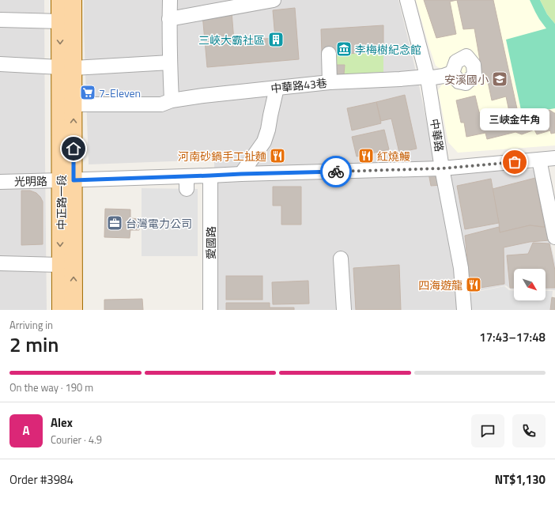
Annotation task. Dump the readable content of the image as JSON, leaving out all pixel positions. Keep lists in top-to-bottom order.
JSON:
{
  "streets": {
    "main road": ["中正路一段"],
    "street": [
      "中華路43巷",
      "中華路",
      "光明路",
      "愛國路"
    ]
  },
  "crossings": [
    ["中華路43巷", "中華路"],
    ["中華路43巷", "中正路一段"],
    ["中華路", "光明路"],
    ["光明路", "中正路一段"],
    ["光明路", "愛國路"]
  ],
  "places": {
    "building": ["三峽大霸社區"],
    "museum": ["李梅樹紀念館"],
    "school or university": ["安溪國小"],
    "supermarket": ["7-Eleven"],
    "restaurant": ["河南砂鍋手工扯麵", "紅燒鰻", "四海遊龍"],
    "other": ["三峽金牛角"],
    "office": ["台灣電力公司"]
  },
  "north": "bottom right",
  "page": {
    "bubble": "三峽金牛角",
    "heading": ["2 min", "Arriving in", "17:43–17:48"],
    "panel": [
      "Alex",
      "Courier · 4.9",
      "Order #3984",
      "NT$1,130"
    ],
    "bar": "On the way · 190 m",
    "round": "A"
  }
}
